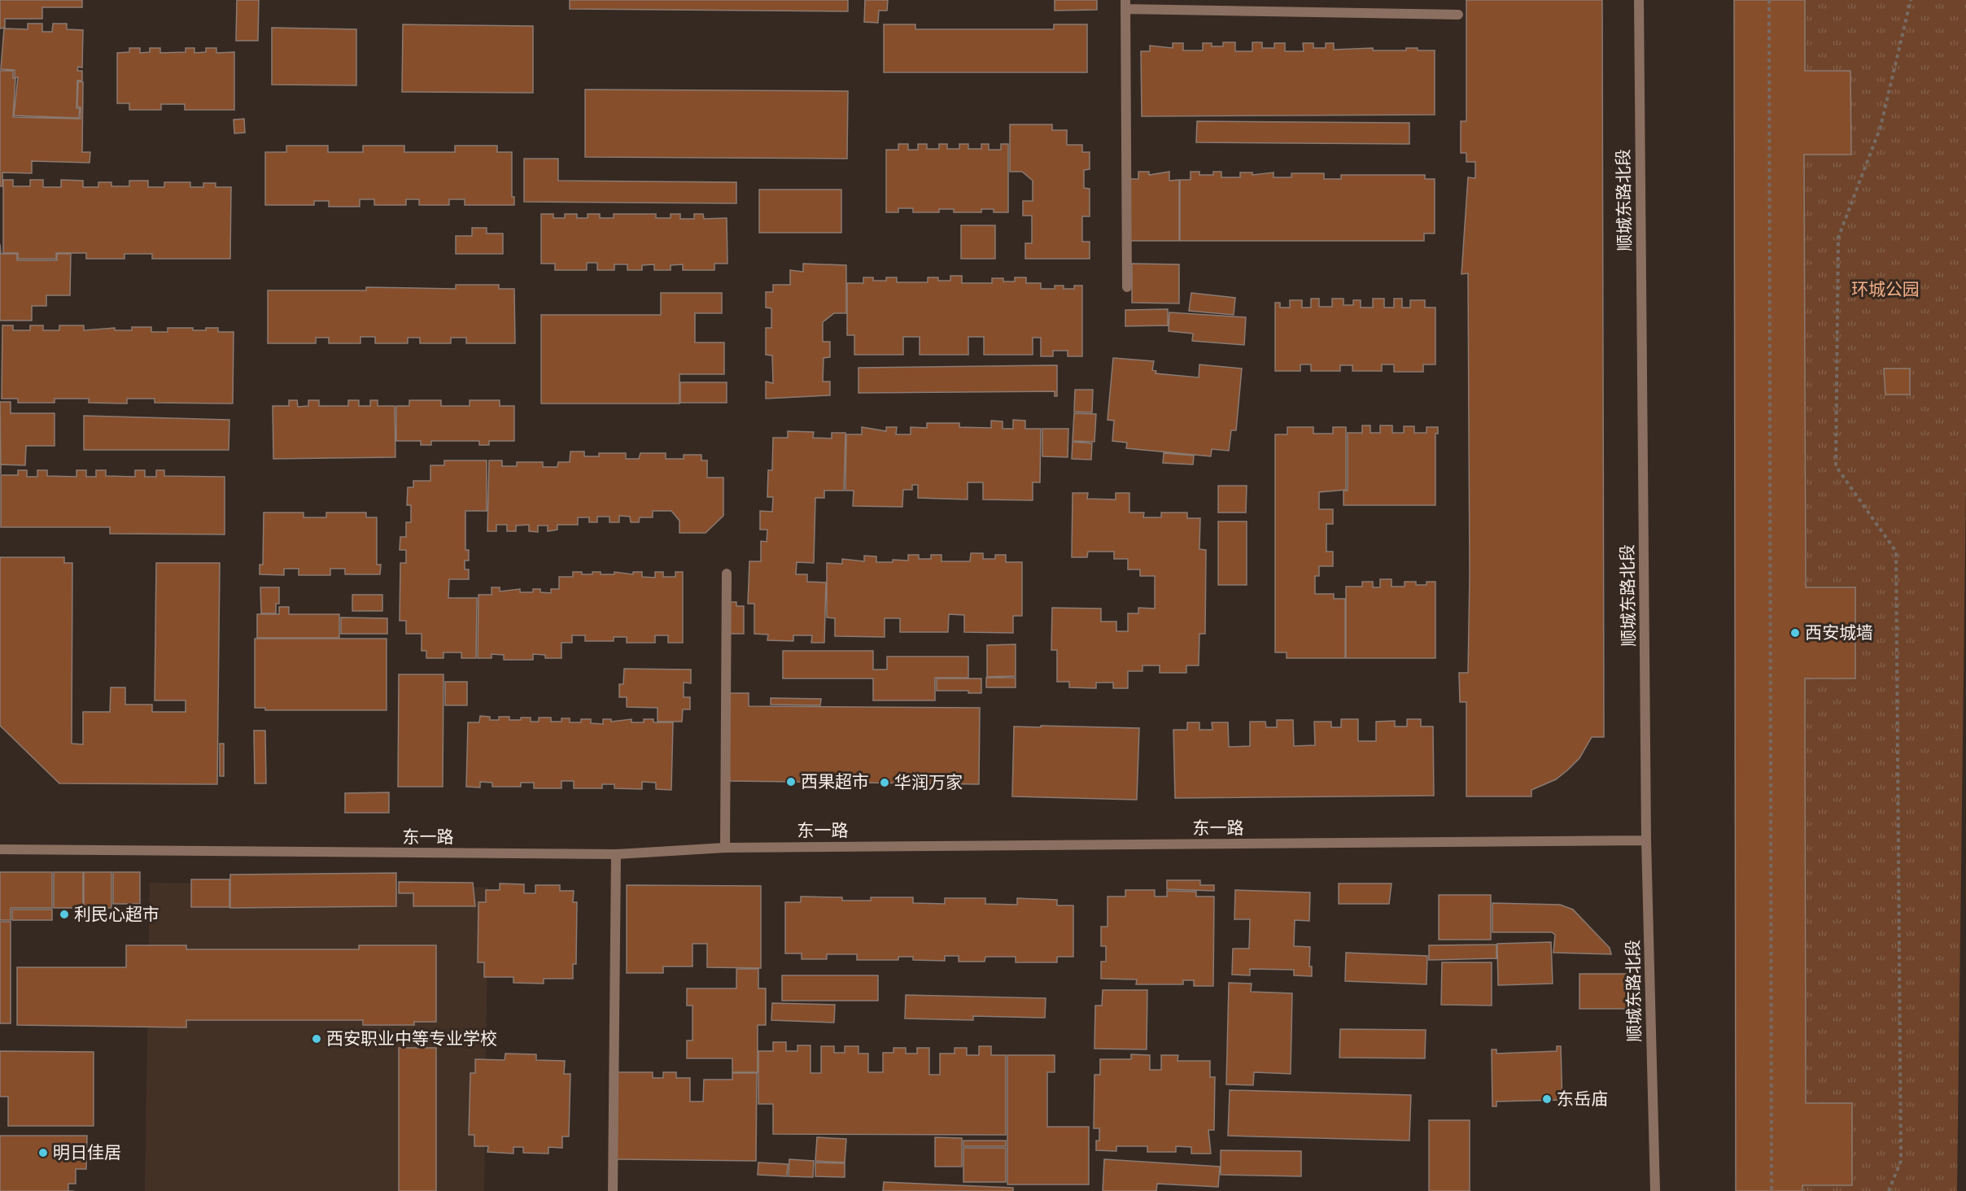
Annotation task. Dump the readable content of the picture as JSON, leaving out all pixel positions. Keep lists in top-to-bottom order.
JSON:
{
  "streets": {
    "street": ["顺城东路北段", "东一路"]
  },
  "crossings": [
    ["顺城东路北段", "东一路"]
  ],
  "parks": ["环城公园"],
  "places": [
    "西安城墙",
    "西果超市",
    "华润万家",
    "利民心超市",
    "西安职业中等专业学校",
    "东岳庙",
    "明日佳居"
  ]
}
